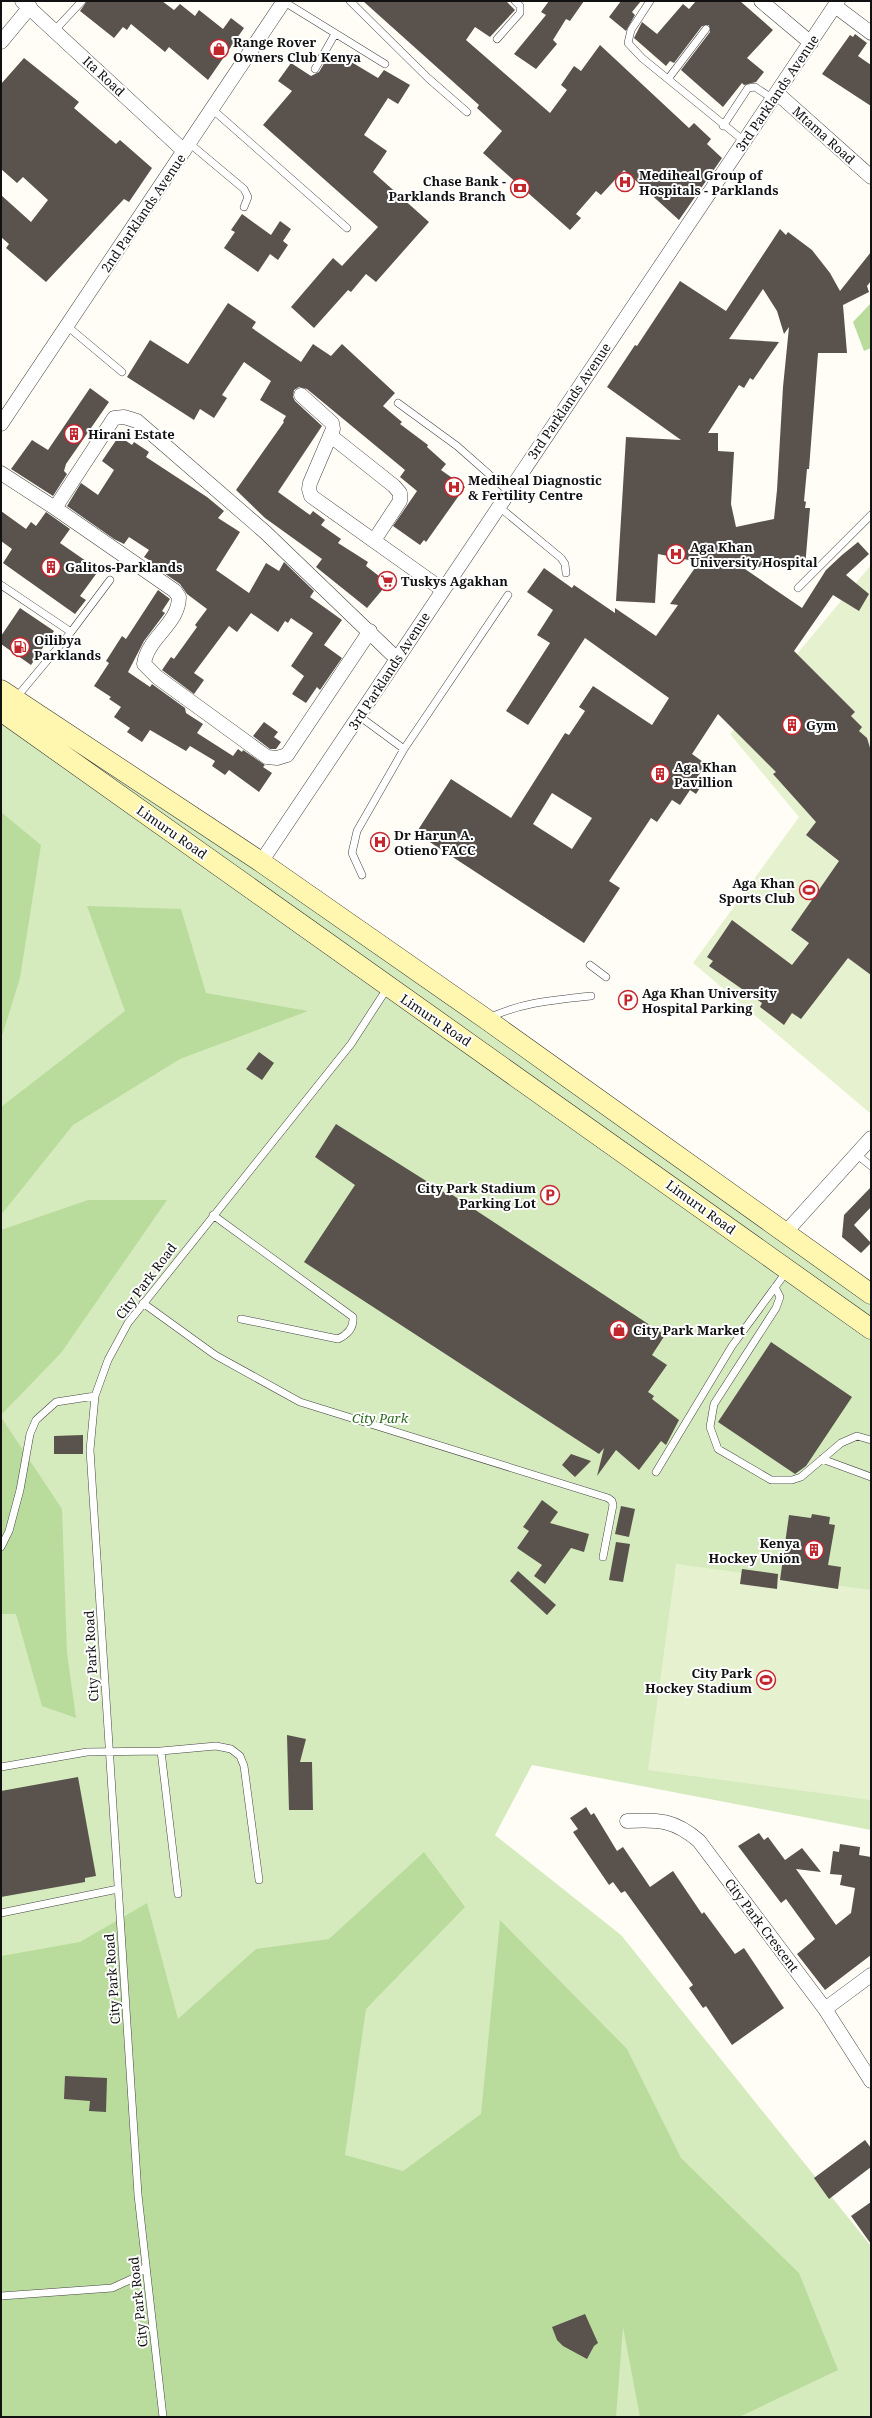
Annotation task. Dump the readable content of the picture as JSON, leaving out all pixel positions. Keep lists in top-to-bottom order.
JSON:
{
  "streets": {
    "main road": ["Limuru Road"],
    "street": [
      "Ita Road",
      "3rd Parklands Avenue",
      "Mtama Road",
      "2nd Parklands Avenue",
      "City Park Crescent"
    ],
    "lane": ["City Park Road"]
  },
  "crossings": [
    ["Ita Road", "2nd Parklands Avenue"],
    ["3rd Parklands Avenue", "Mtama Road"],
    ["3rd Parklands Avenue", "Limuru Road"],
    ["Limuru Road", "City Park Road"]
  ],
  "parks": ["City Park"],
  "places": {
    "shop": ["Range Rover Owners Club Kenya", "City Park Market"],
    "hospital": [
      "Mediheal Group of Hospitals - Parklands",
      "Mediheal Diagnostic & Fertility Centre",
      "Aga Khan University Hospital",
      "Dr Harun A. Otieno FACC"
    ],
    "bank": ["Chase Bank - Parklands Branch"],
    "building": [
      "Hirani Estate",
      "Galitos-Parklands",
      "Gym",
      "Aga Khan Pavillion",
      "Kenya Hockey Union"
    ],
    "supermarket": ["Tuskys Agakhan"],
    "fuel station": ["Oilibya Parklands"],
    "sports": ["Aga Khan Sports Club", "City Park Hockey Stadium"],
    "parking": ["Aga Khan University Hospital Parking", "City Park Stadium Parking Lot"]
  }
}
